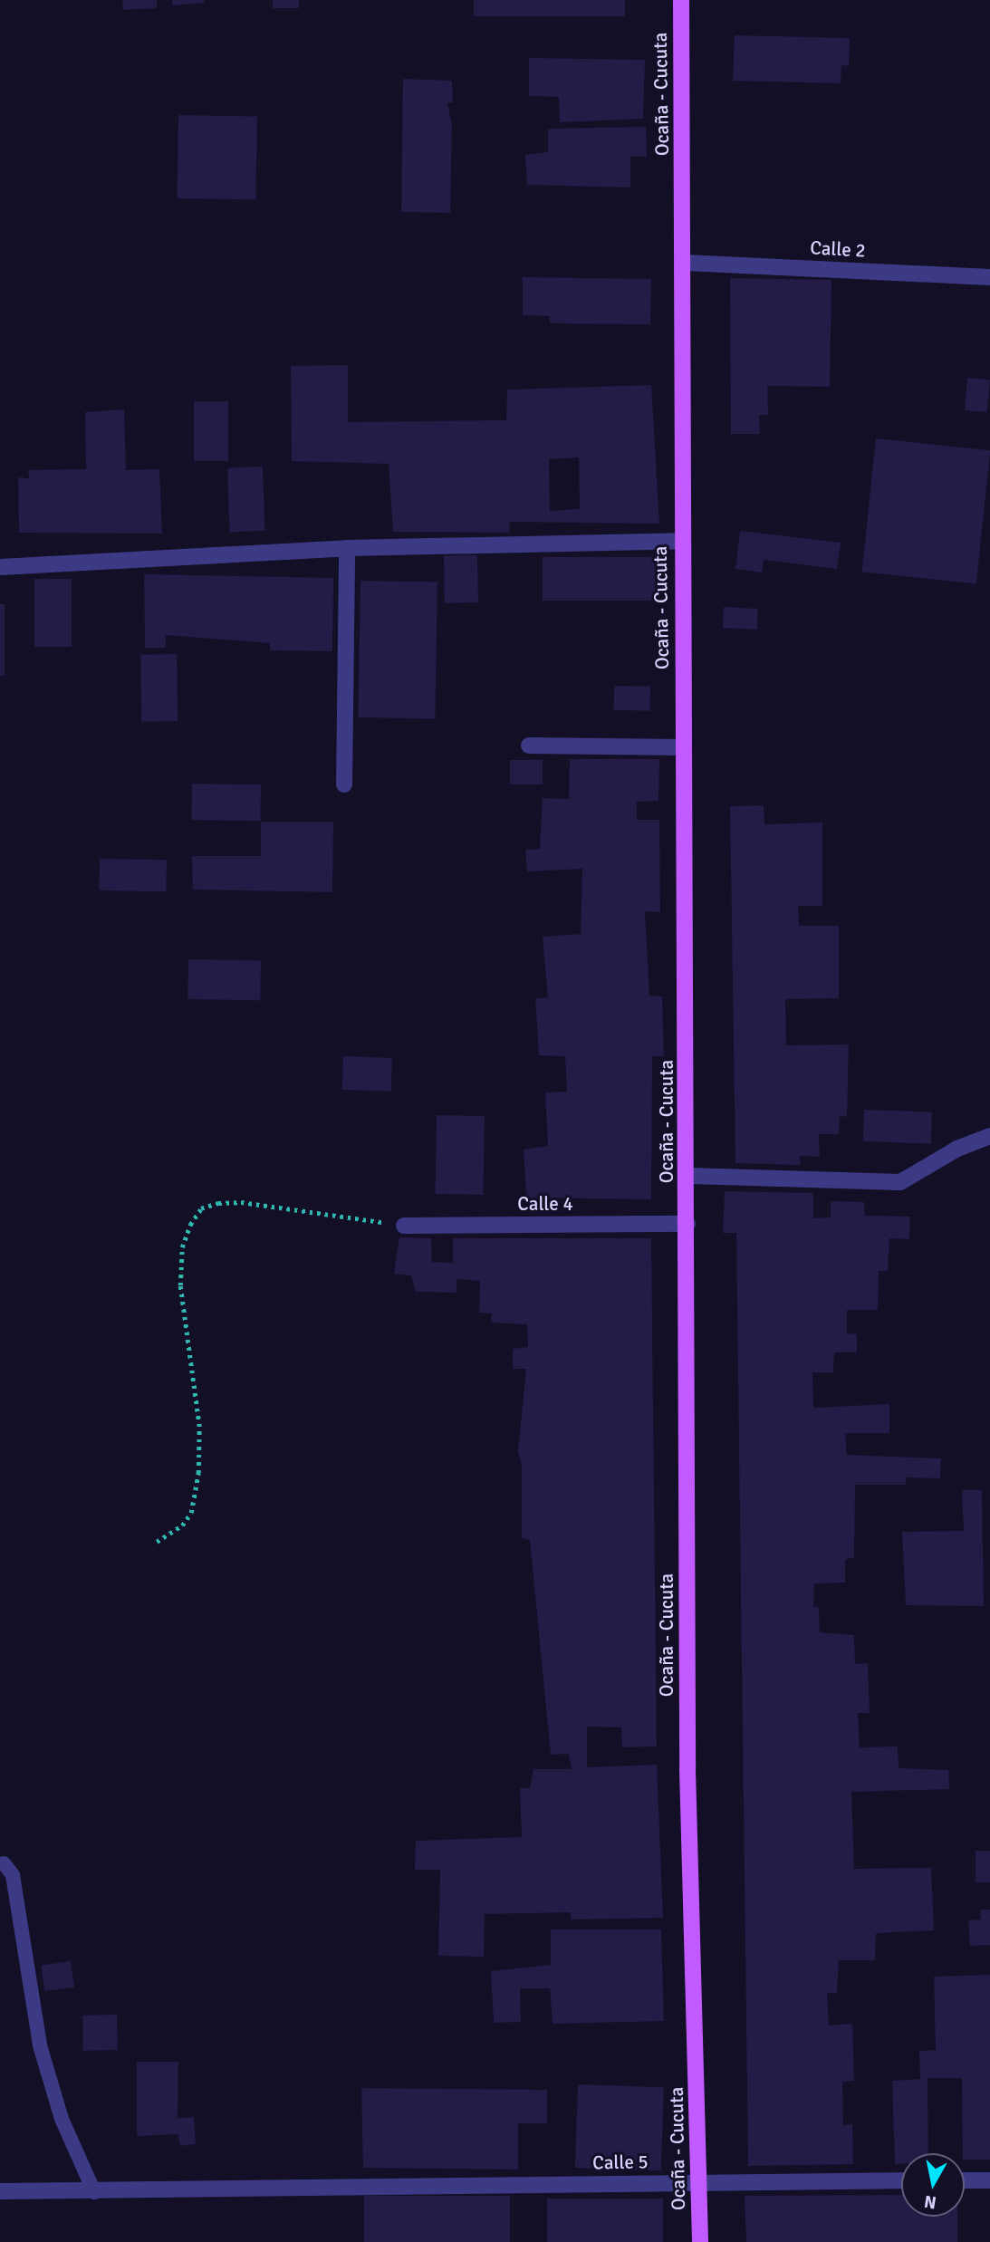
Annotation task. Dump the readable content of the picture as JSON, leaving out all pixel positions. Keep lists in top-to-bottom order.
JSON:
{
  "streets": {
    "main road": ["Ocaña - Cucuta"],
    "street": ["Calle 2", "Calle 4", "Calle 5"]
  },
  "crossings": [
    ["Ocaña - Cucuta", "Calle 2"],
    ["Ocaña - Cucuta", "Calle 4"],
    ["Ocaña - Cucuta", "Calle 5"]
  ],
  "north": "bottom"
}
